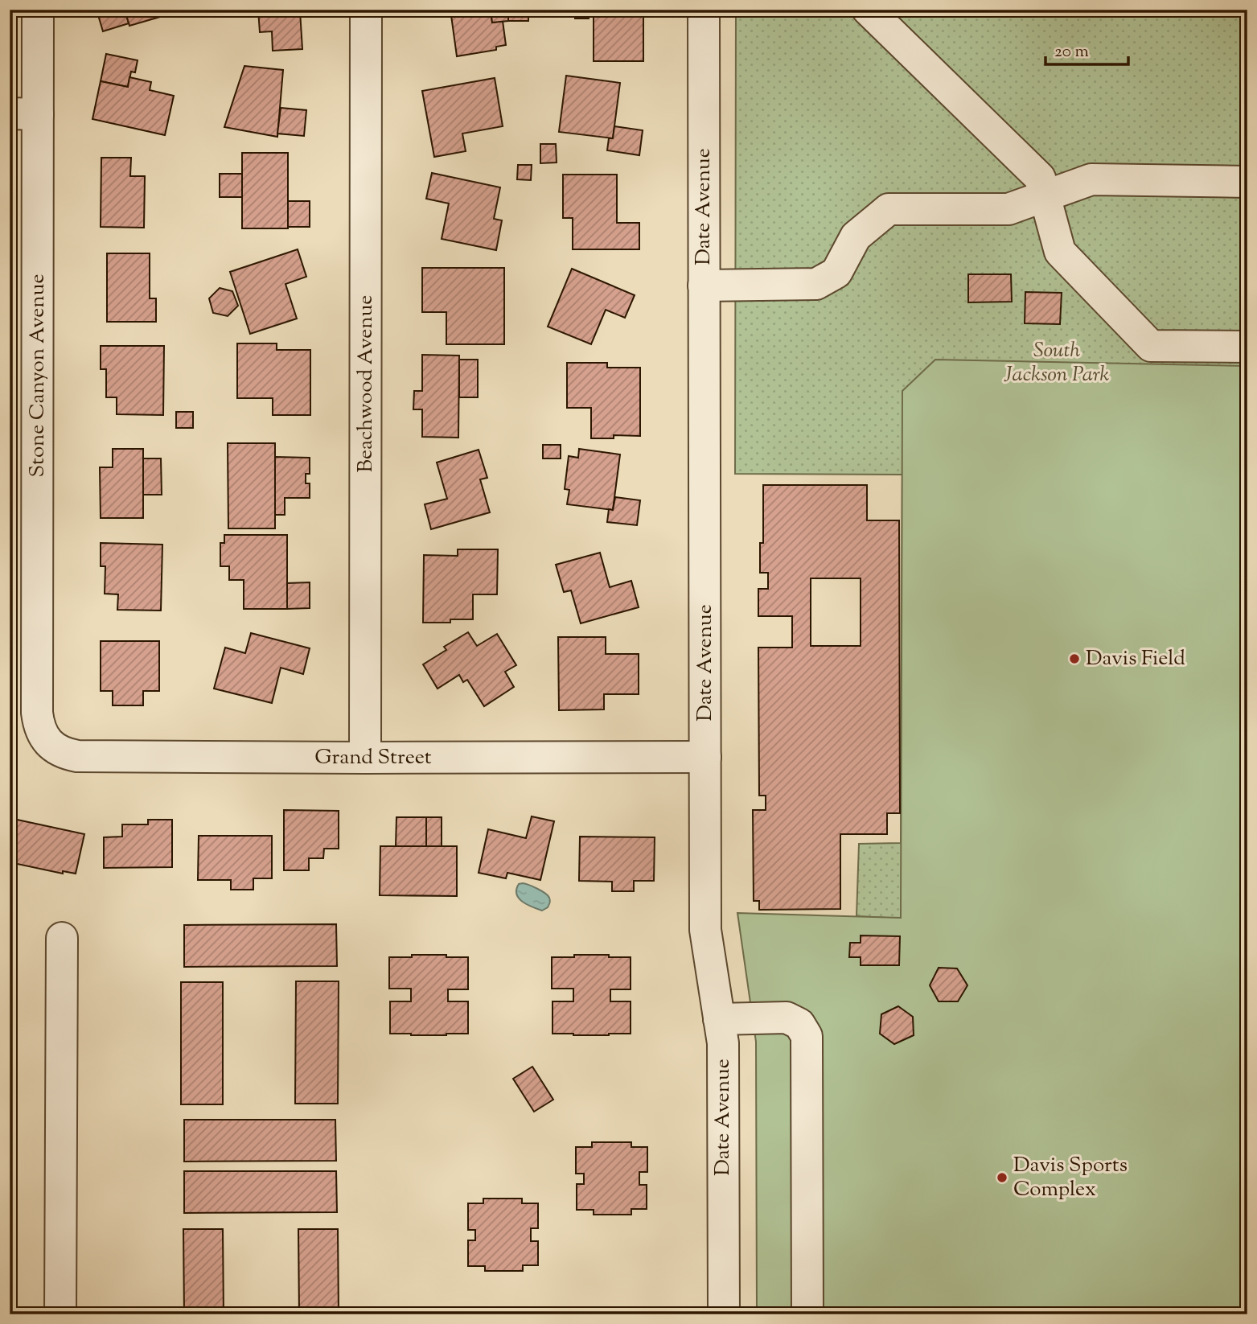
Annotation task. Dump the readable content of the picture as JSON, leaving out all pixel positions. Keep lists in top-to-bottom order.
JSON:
{
  "streets": {
    "street": [
      "Date Avenue",
      "Stone Canyon Avenue",
      "Beachwood Avenue",
      "Grand Street"
    ]
  },
  "crossings": [
    ["Date Avenue", "Grand Street"],
    ["Stone Canyon Avenue", "Grand Street"],
    ["Beachwood Avenue", "Grand Street"]
  ],
  "parks": ["South Jackson Park"],
  "places": ["Davis Field", "Davis Sports Complex"],
  "scale_bar": "20 m"
}
